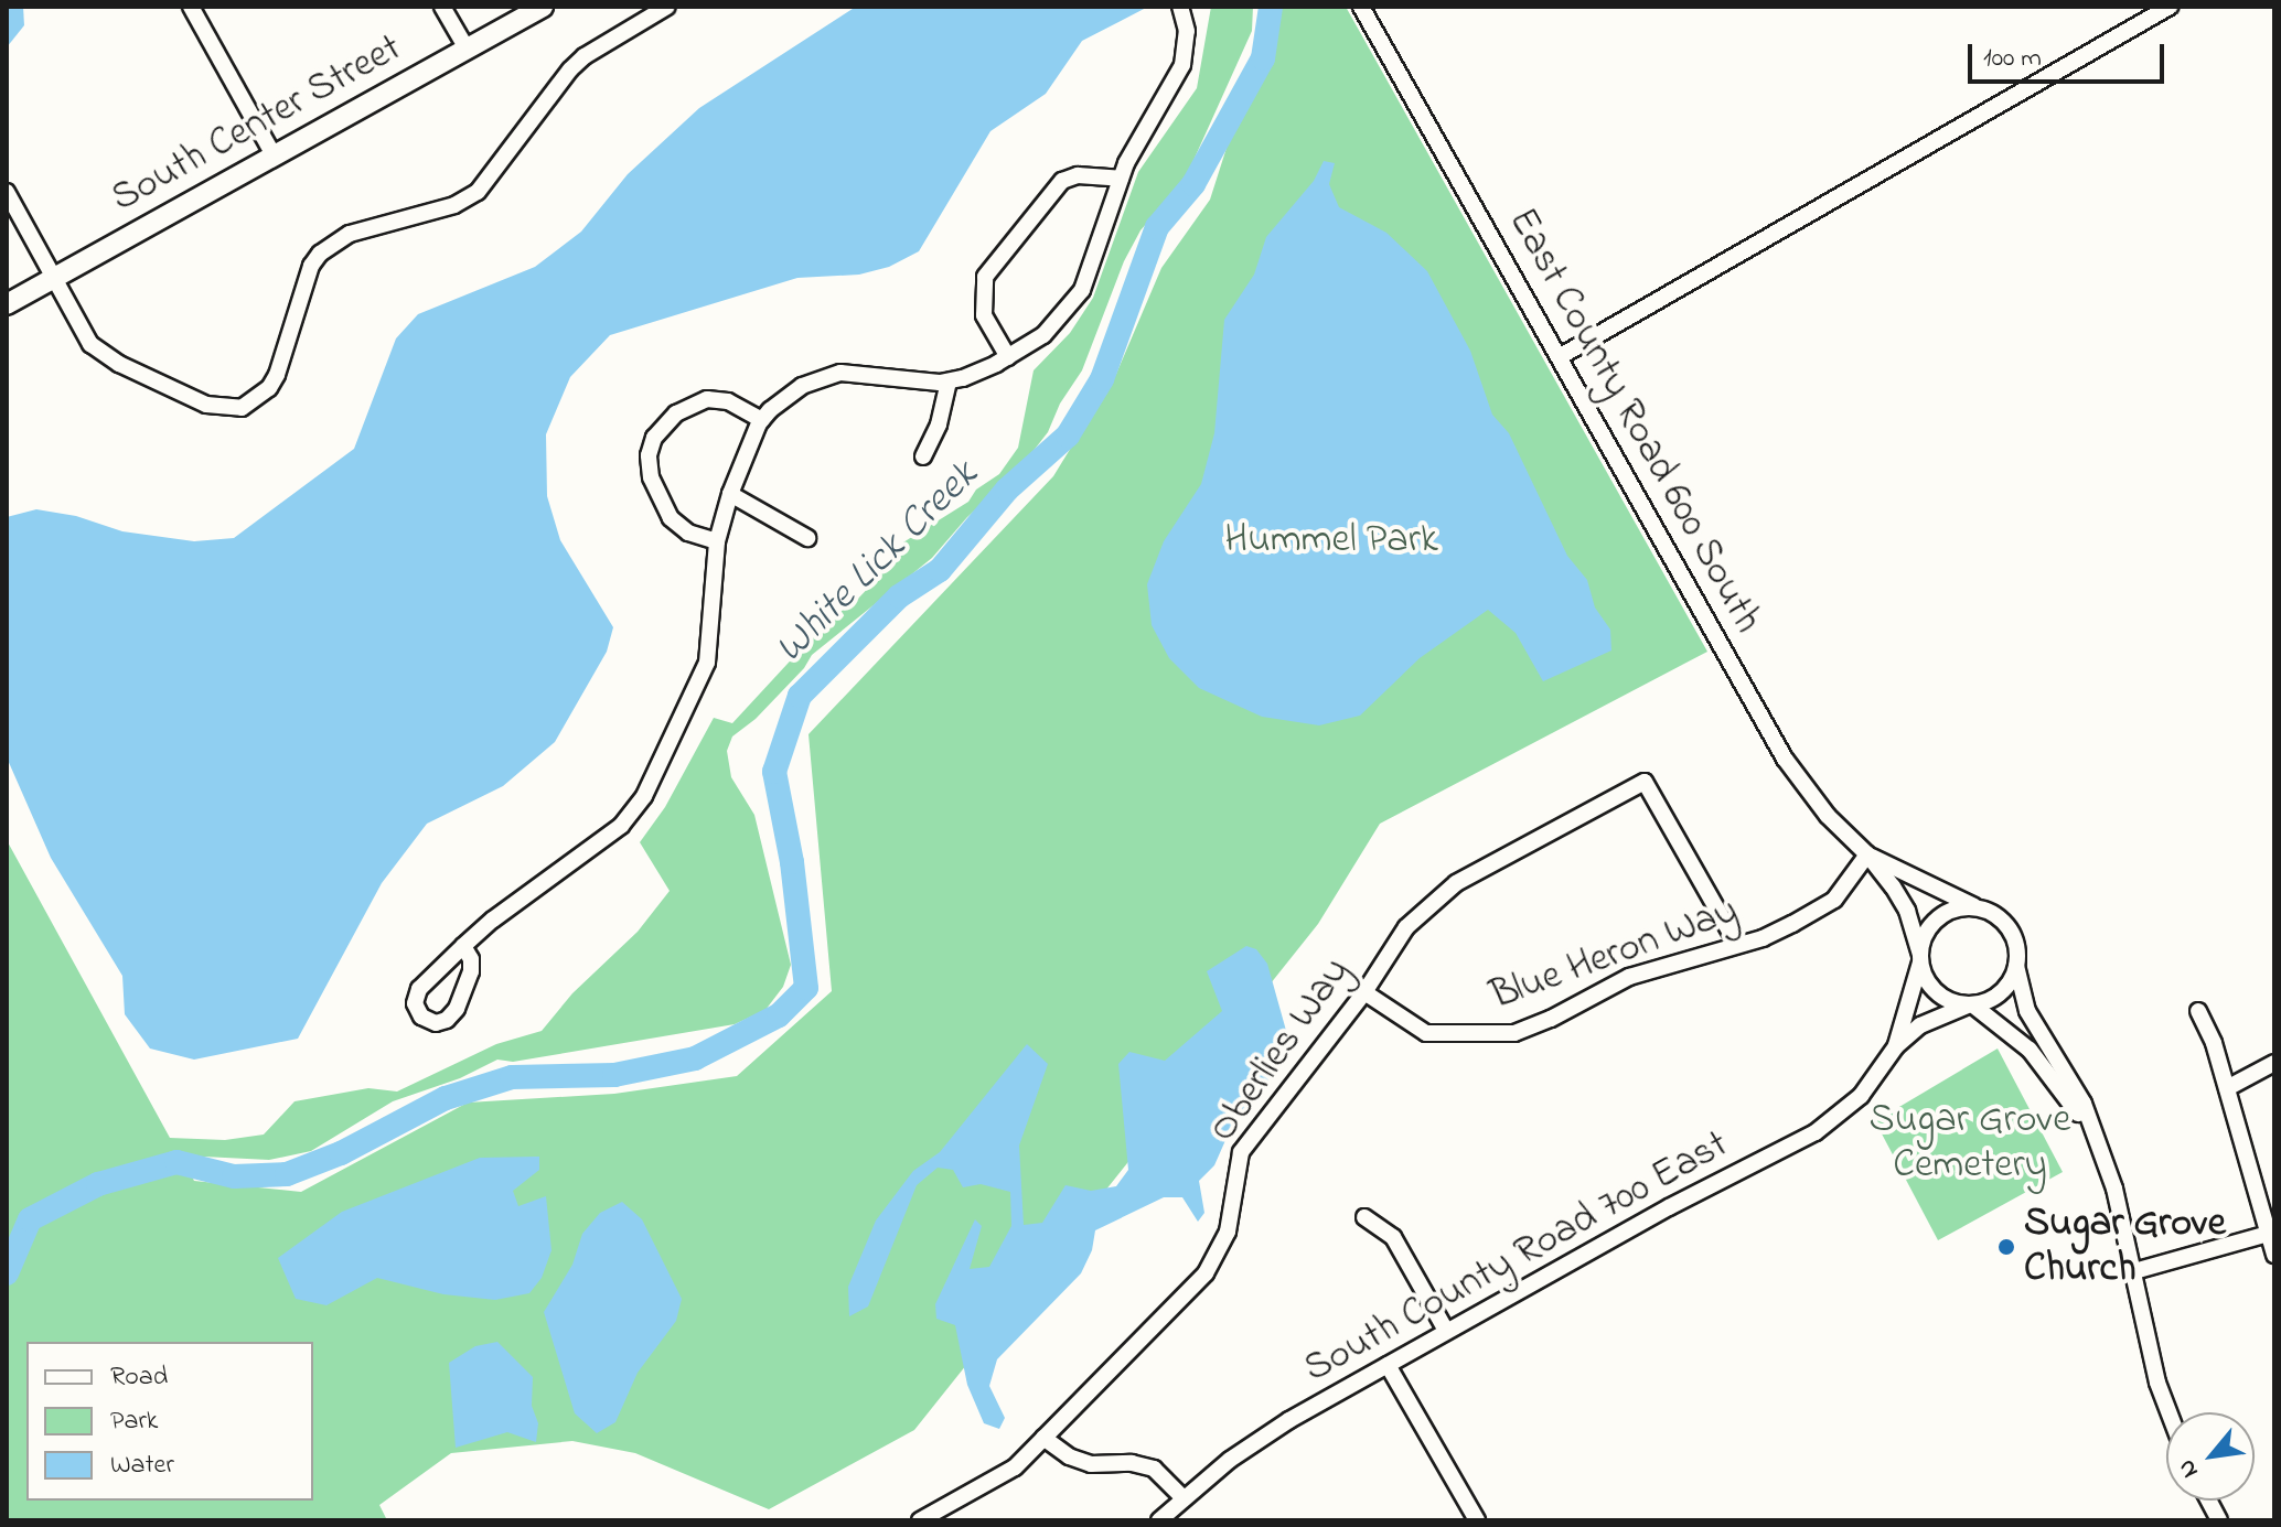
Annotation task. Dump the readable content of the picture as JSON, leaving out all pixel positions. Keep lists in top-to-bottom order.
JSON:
{
  "streets": {
    "main road": ["South Center Street"],
    "street": [
      "East County Road 600 South",
      "Blue Heron Way",
      "Oberlies Way",
      "South County Road 700 East"
    ]
  },
  "crossings": [
    ["East County Road 600 South", "Blue Heron Way"],
    ["East County Road 600 South", "South County Road 700 East"],
    ["Blue Heron Way", "Oberlies Way"]
  ],
  "water": ["White Lick Creek"],
  "parks": ["Hummel Park", "Sugar Grove Cemetery"],
  "places": ["Sugar Grove Church"],
  "legend": ["Road", "Park", "Water"],
  "scale_bar": "100 m",
  "north": "bottom left"
}
